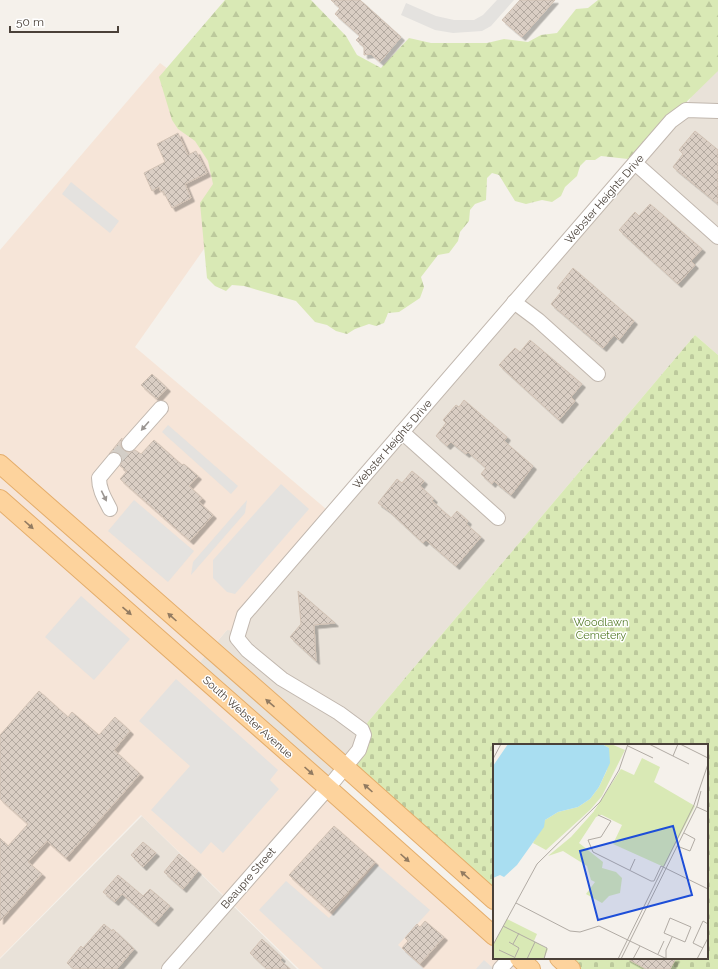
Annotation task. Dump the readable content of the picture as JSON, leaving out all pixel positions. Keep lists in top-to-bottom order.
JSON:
{
  "streets": {
    "main road": ["South Webster Avenue"],
    "street": ["Webster Heights Drive", "Beaupre Street"]
  },
  "crossings": [
    ["Webster Heights Drive", "South Webster Avenue"],
    ["Webster Heights Drive", "Beaupre Street"],
    ["South Webster Avenue", "Beaupre Street"]
  ],
  "parks": ["Woodlawn Cemetery"],
  "scale_bar": "50 m"
}
